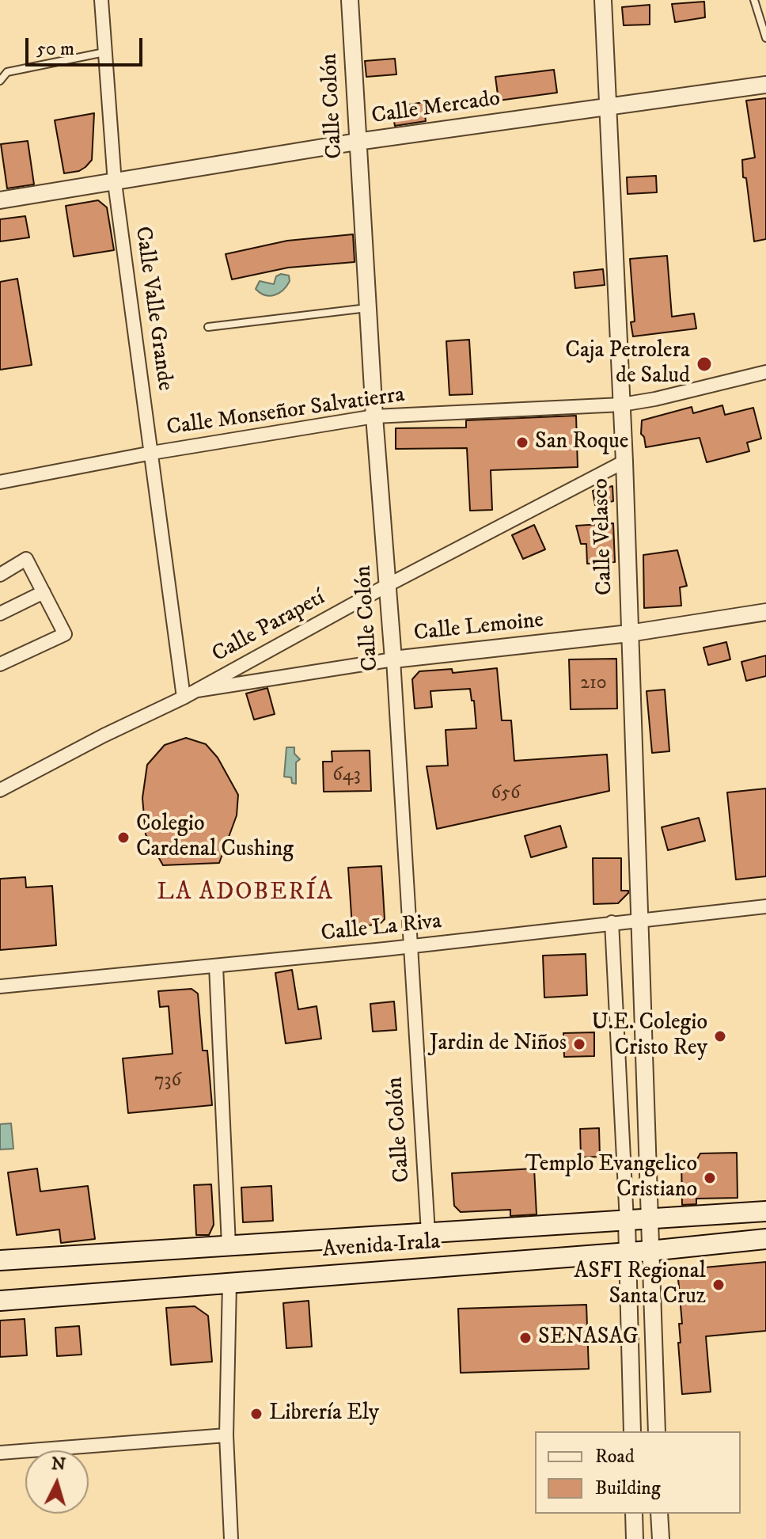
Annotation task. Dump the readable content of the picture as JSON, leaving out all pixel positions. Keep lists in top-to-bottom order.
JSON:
{
  "streets": {
    "main road": ["Avenida Irala"],
    "street": [
      "Calle Colón",
      "Calle Mercado",
      "Calle Valle Grande",
      "Calle Monseñor Salvatierra",
      "Calle Velasco",
      "Calle Parapetí",
      "Calle Lemoine",
      "Calle La Riva"
    ]
  },
  "crossings": [
    ["Calle Colón", "Calle Mercado"],
    ["Calle Colón", "Calle Monseñor Salvatierra"],
    ["Calle Colón", "Calle Parapetí"],
    ["Calle Colón", "Calle Lemoine"],
    ["Calle Colón", "Calle La Riva"],
    ["Calle Colón", "Avenida Irala"],
    ["Calle Mercado", "Calle Valle Grande"],
    ["Calle Mercado", "Calle Velasco"],
    ["Calle Valle Grande", "Calle Monseñor Salvatierra"],
    ["Calle Valle Grande", "Calle Parapetí"],
    ["Calle Monseñor Salvatierra", "Calle Velasco"],
    ["Calle Velasco", "Calle Parapetí"],
    ["Calle Velasco", "Calle Lemoine"],
    ["Calle Velasco", "Calle La Riva"],
    ["Calle Velasco", "Avenida Irala"],
    ["Calle Parapetí", "Calle Lemoine"]
  ],
  "districts": ["LA ADOBERÍA"],
  "places": [
    "Caja Petrolera de Salud",
    "San Roque",
    "Colegio Cardenal Cushing",
    "U.E. Colegio Cristo Rey",
    "Jardin de Niños",
    "Templo Evangelico Cristiano",
    "ASFI Regional Santa Cruz",
    "SENASAG",
    "Librería Ely"
  ],
  "house_numbers": [
    "210",
    "643",
    "656",
    "736"
  ],
  "legend": ["Road", "Building"],
  "scale_bar": "50 m",
  "north": "top"
}
